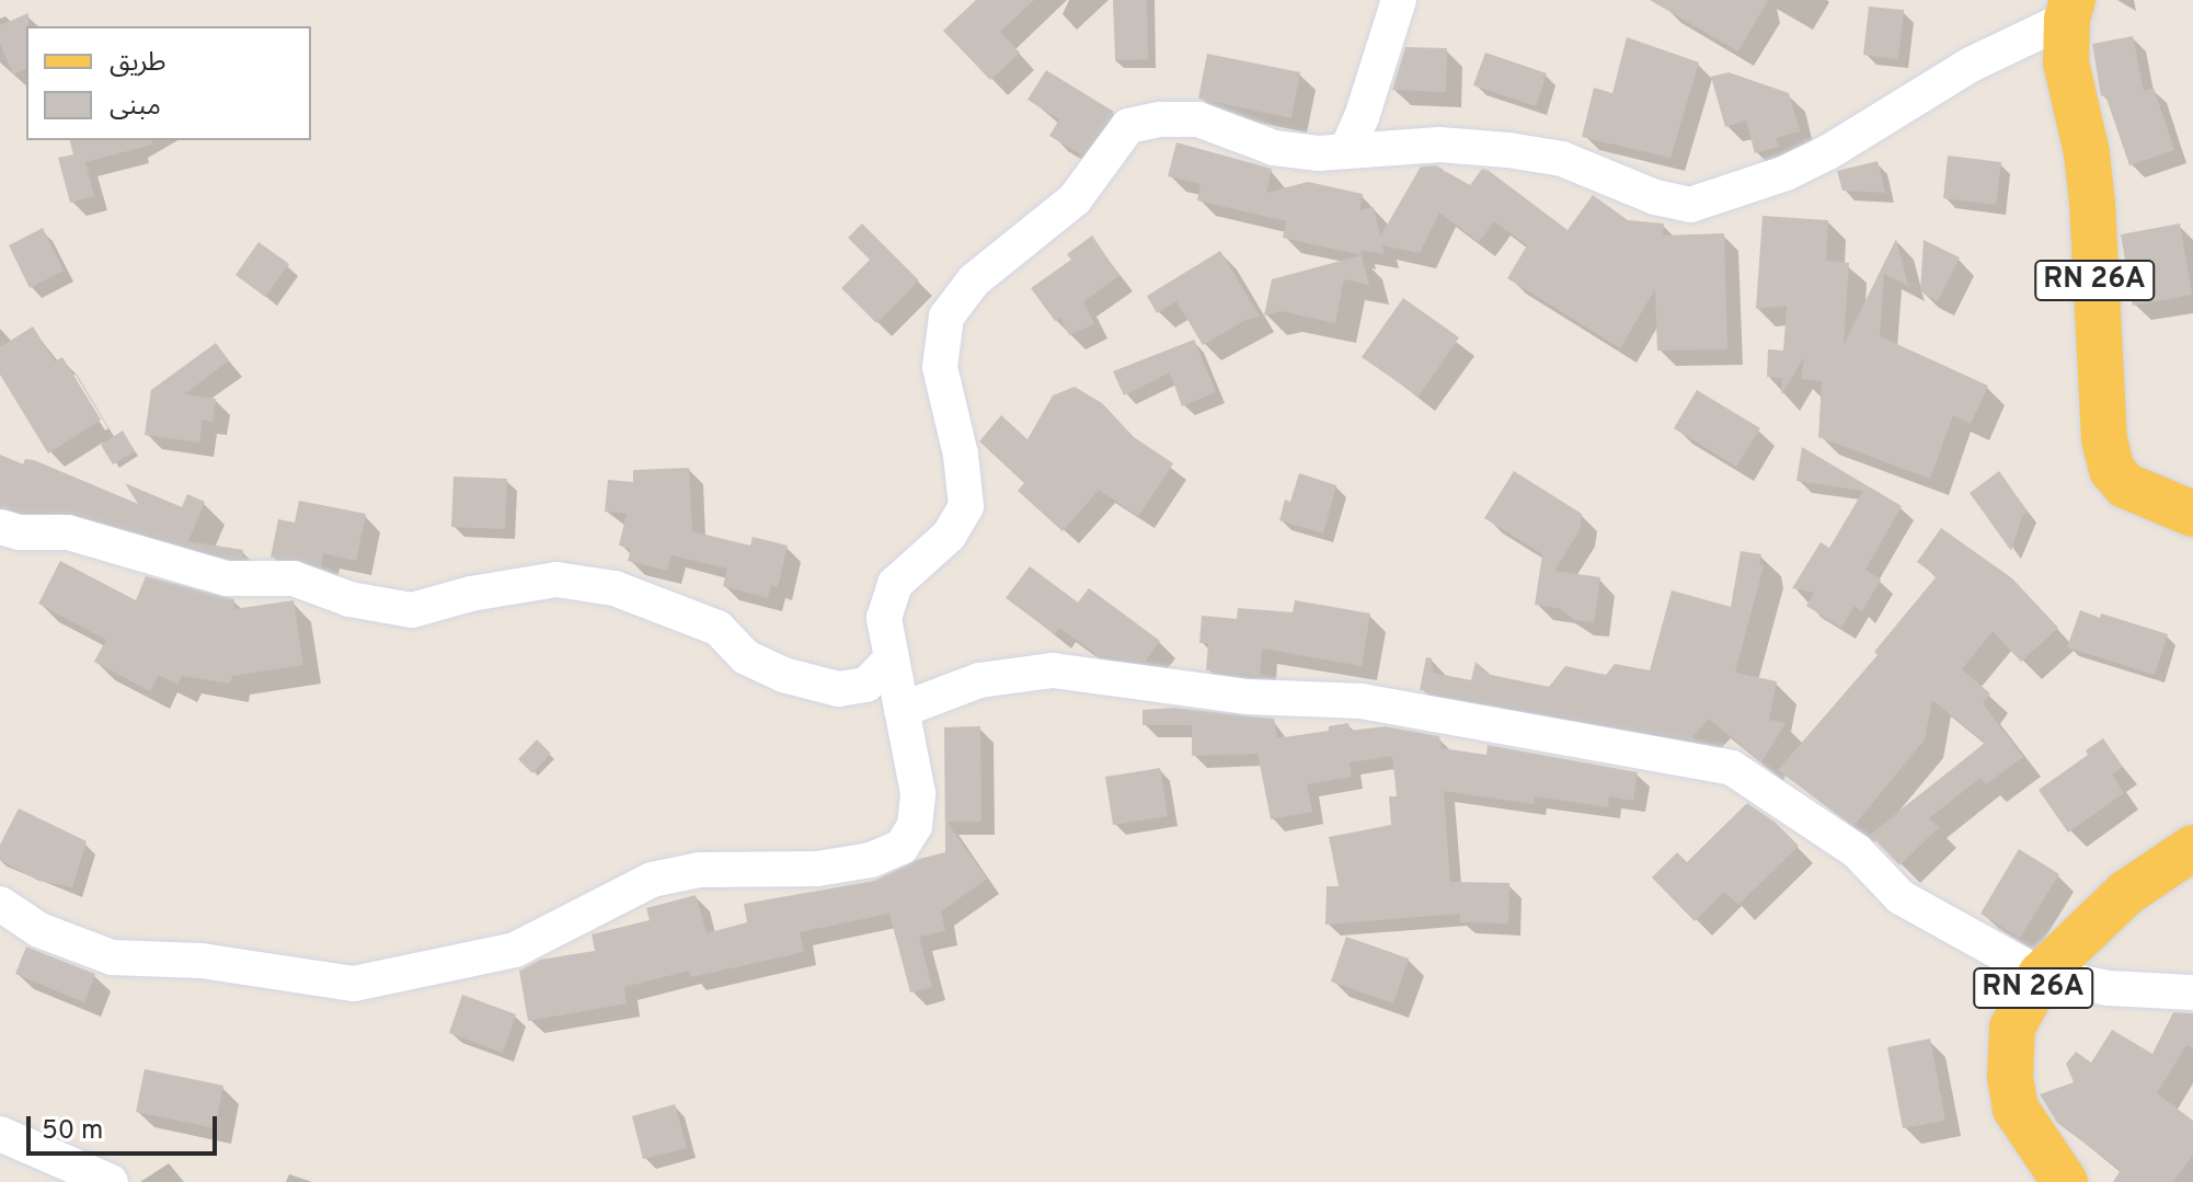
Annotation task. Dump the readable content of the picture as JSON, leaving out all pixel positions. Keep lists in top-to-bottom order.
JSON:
{
  "streets": {
    "main road": ["RN 26A"]
  },
  "legend": ["طريق", "مبنى"],
  "scale_bar": "50 m"
}
